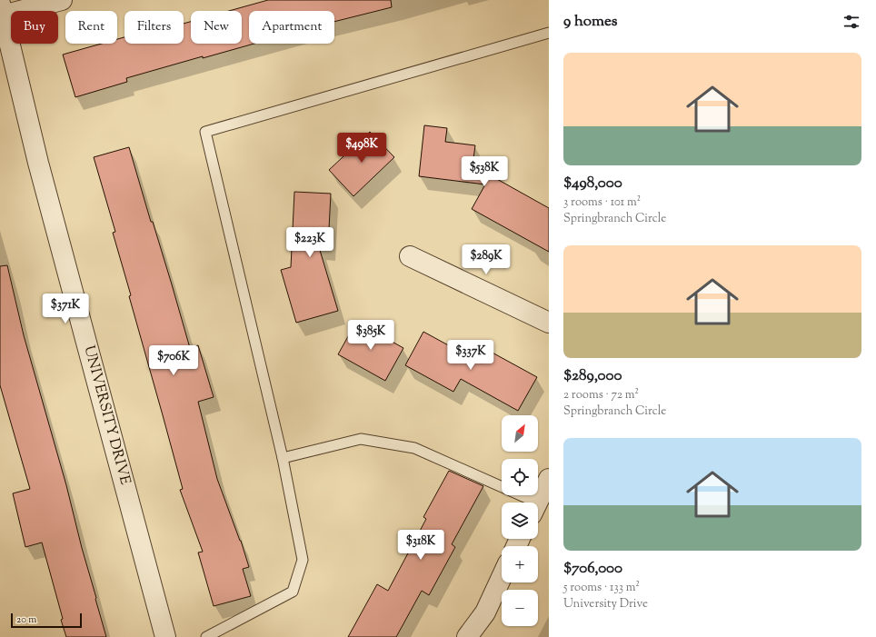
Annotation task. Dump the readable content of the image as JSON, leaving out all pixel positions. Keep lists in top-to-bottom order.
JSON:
{
  "streets": {
    "street": ["UNIVERSITY DRIVE"]
  },
  "scale_bar": "20 m",
  "north": "top right",
  "page": {
    "heading": "9 homes",
    "chip": [
      "Buy",
      "Rent",
      "Filters",
      "New",
      "Apartment"
    ],
    "list": [
      {
        "name": "$498,000",
        "note": "3 rooms · 101 m² · Springbranch Circle"
      },
      {
        "name": "$289,000",
        "note": "2 rooms · 72 m² · Springbranch Circle"
      },
      {
        "name": "$706,000",
        "note": "5 rooms · 133 m² · University Drive"
      }
    ],
    "price": [
      "$498K",
      "$538K",
      "$223K",
      "$289K",
      "$371K",
      "$385K",
      "$337K",
      "$706K",
      "$318K"
    ],
    "map_buttons": ["+", "−"],
    "scale": "20 m"
  }
}
